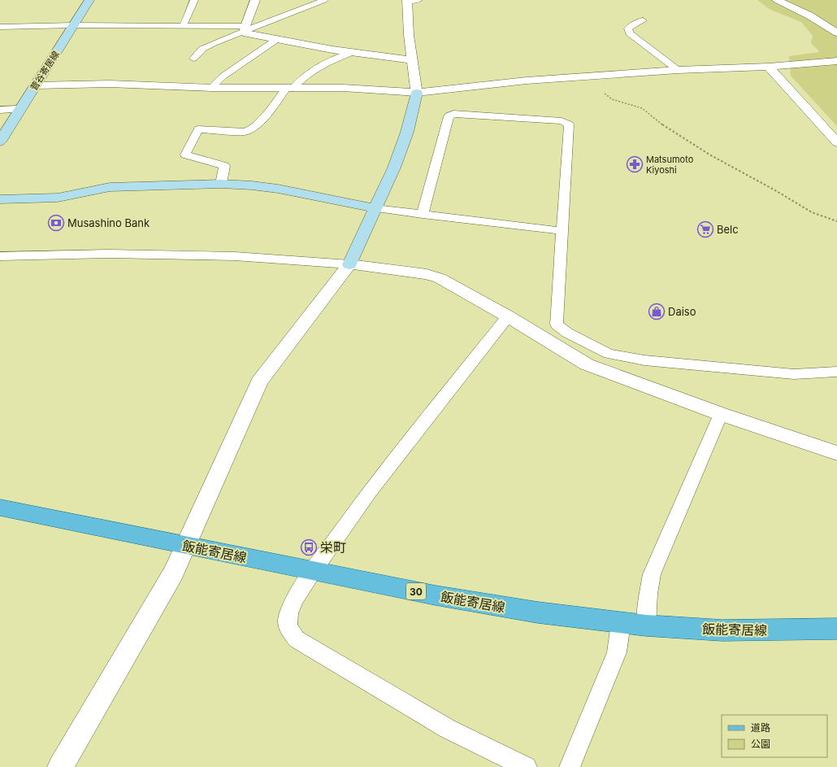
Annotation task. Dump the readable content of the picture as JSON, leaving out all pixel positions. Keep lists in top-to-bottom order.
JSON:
{
  "streets": {
    "main road": ["飯能寄居線", "30"],
    "street": ["菅谷寄居線"]
  },
  "places": {
    "pharmacy": ["Matsumoto Kiyoshi"],
    "bank": ["Musashino Bank"],
    "supermarket": ["Belc"],
    "shop": ["Daiso"],
    "bus stop": ["栄町"]
  },
  "legend": ["道路", "公園"]
}
